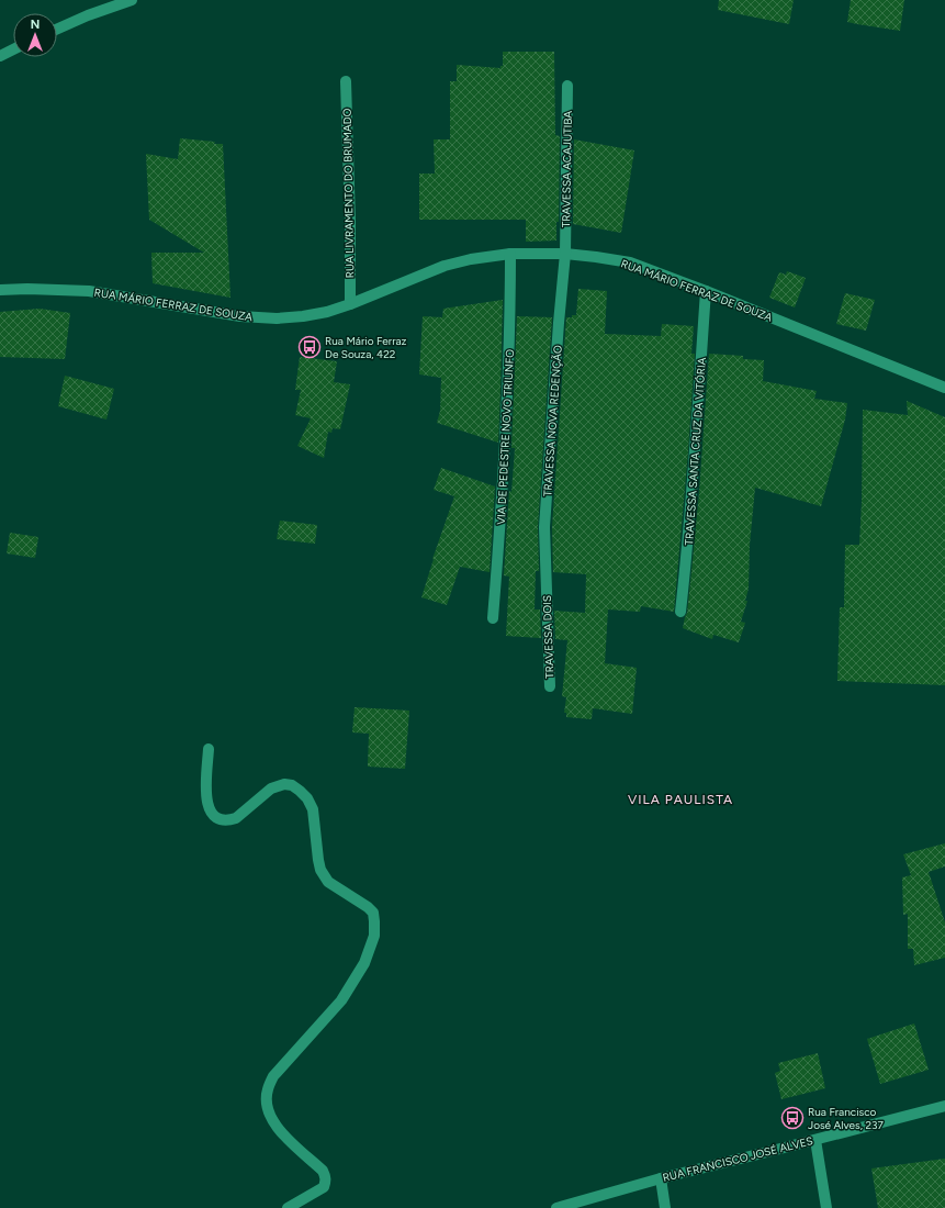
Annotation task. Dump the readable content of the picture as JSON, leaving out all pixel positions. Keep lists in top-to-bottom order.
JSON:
{
  "streets": {
    "street": [
      "TRAVESSA ACAJUTIBA",
      "RUA LIVRAMENTO DO BRUMADO",
      "RUA MÁRIO FERRAZ DE SOUZA",
      "TRAVESSA NOVA REDENÇÃO",
      "VIA DE PEDESTRE NOVO TRIUNFO",
      "TRAVESSA SANTA CRUZ DA VITÓRIA",
      "TRAVESSA DOIS",
      "RUA FRANCISCO JOSÉ ALVES"
    ]
  },
  "crossings": [
    ["TRAVESSA ACAJUTIBA", "RUA MÁRIO FERRAZ DE SOUZA"],
    ["TRAVESSA ACAJUTIBA", "TRAVESSA NOVA REDENÇÃO"],
    ["RUA LIVRAMENTO DO BRUMADO", "RUA MÁRIO FERRAZ DE SOUZA"],
    ["RUA MÁRIO FERRAZ DE SOUZA", "TRAVESSA NOVA REDENÇÃO"],
    ["RUA MÁRIO FERRAZ DE SOUZA", "VIA DE PEDESTRE NOVO TRIUNFO"],
    ["RUA MÁRIO FERRAZ DE SOUZA", "TRAVESSA SANTA CRUZ DA VITÓRIA"],
    ["TRAVESSA NOVA REDENÇÃO", "TRAVESSA DOIS"]
  ],
  "districts": ["VILA PAULISTA"],
  "places": {
    "bus stop": ["Rua Mário Ferraz De Souza, 422", "Rua Francisco José Alves, 237"]
  },
  "north": "top"
}
